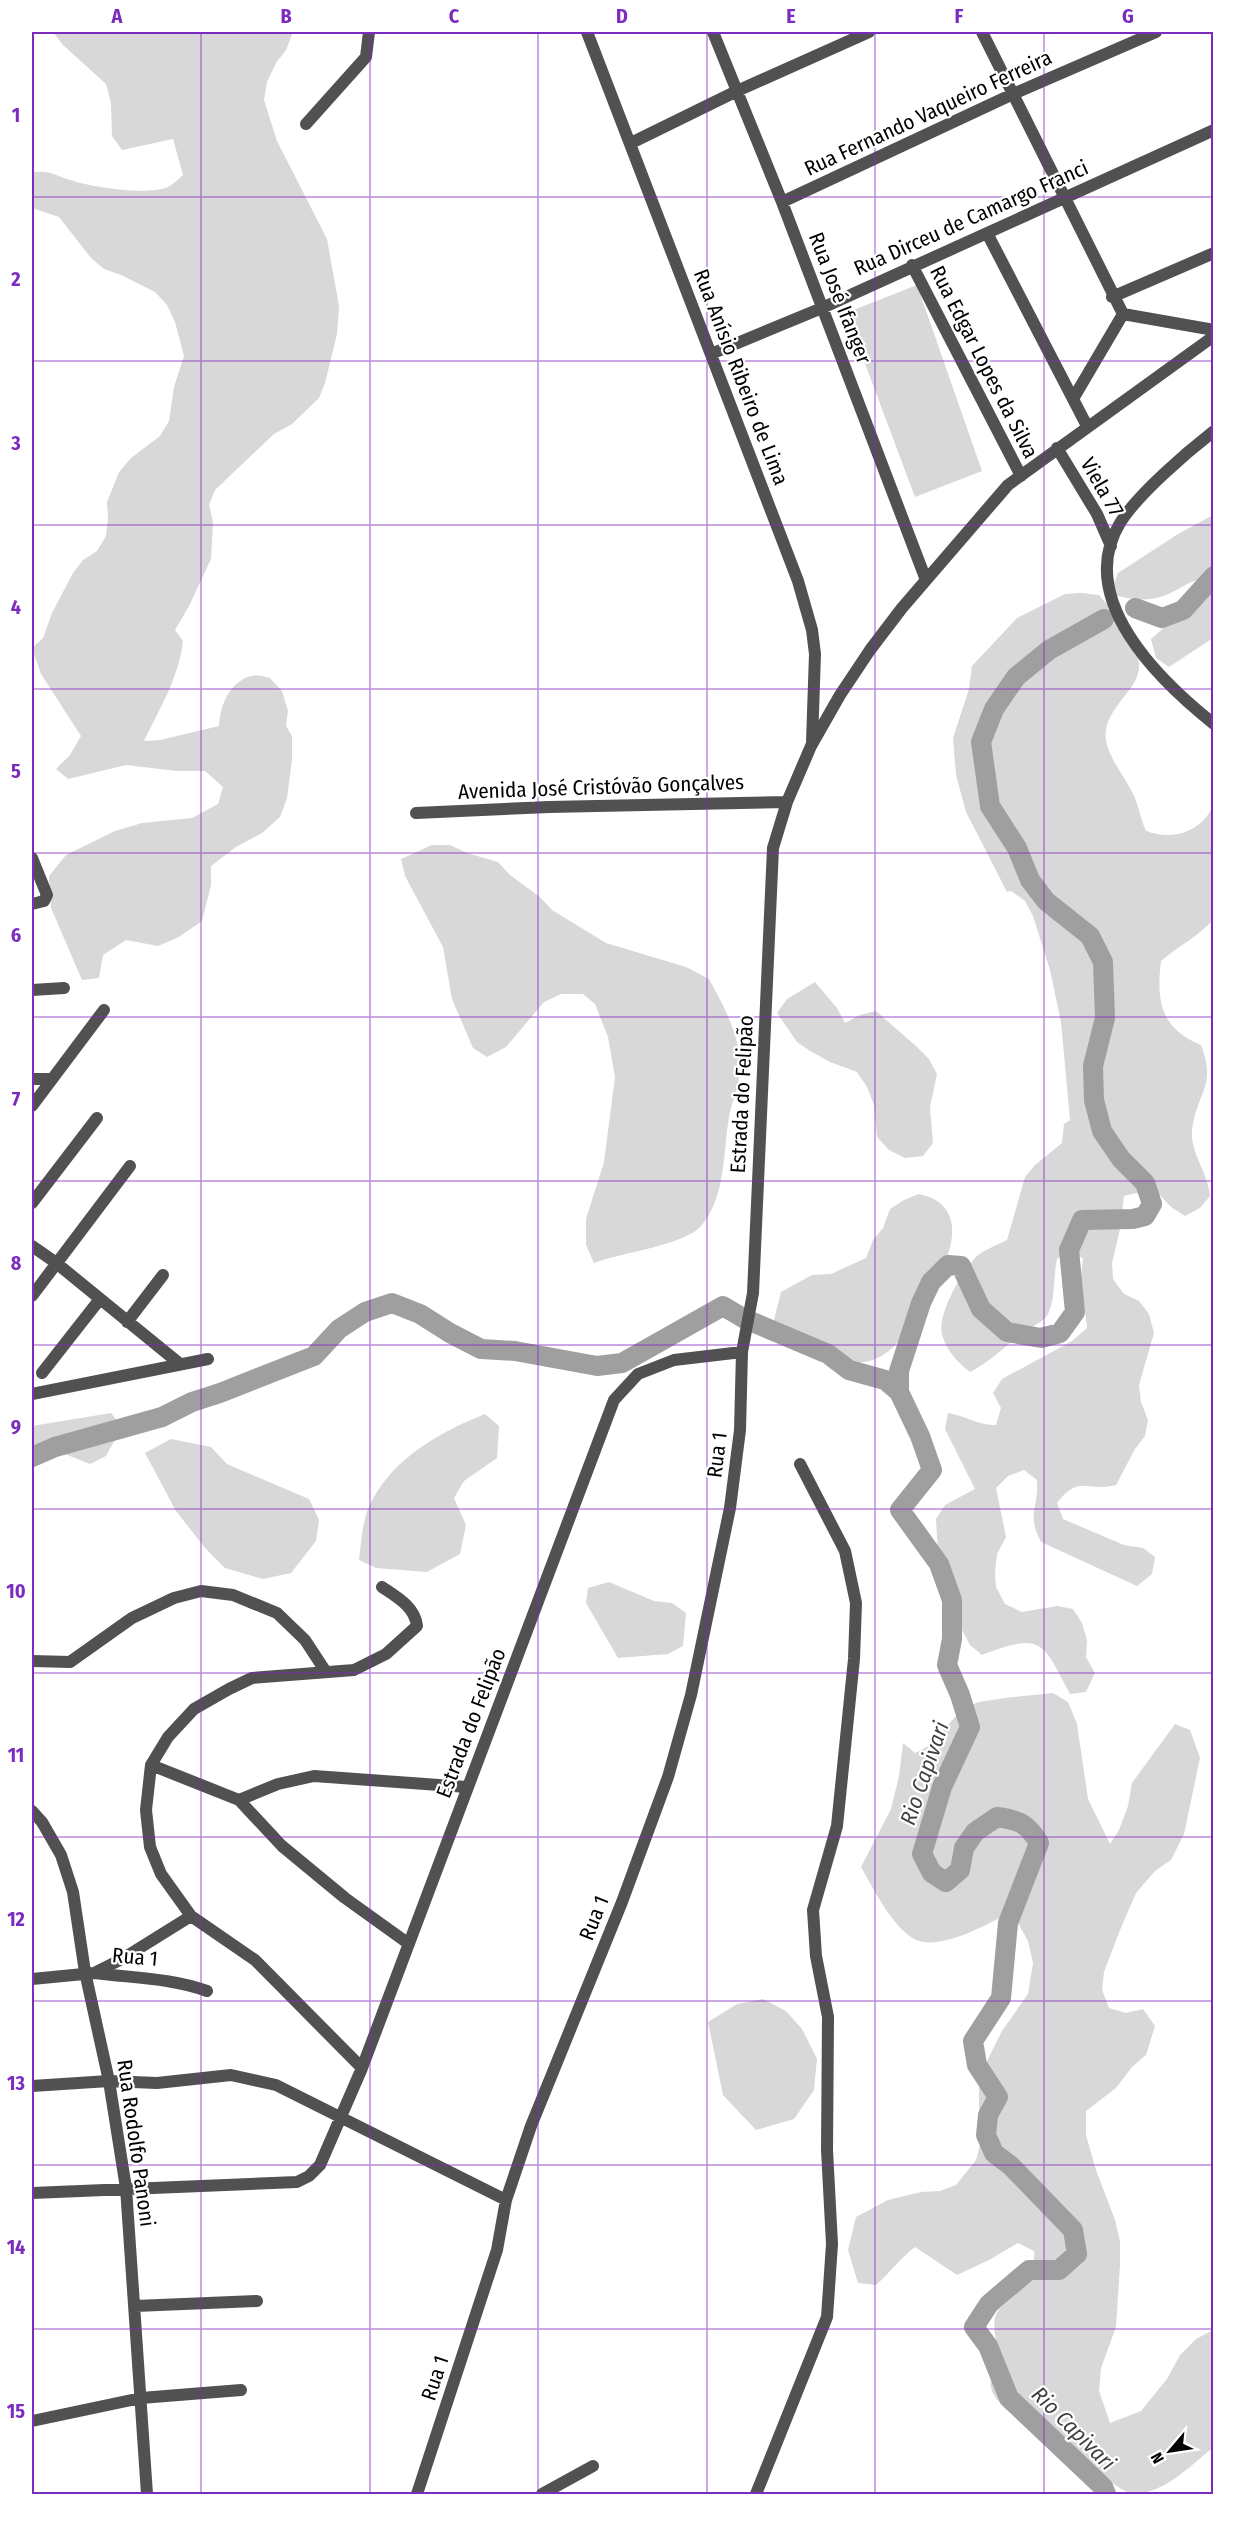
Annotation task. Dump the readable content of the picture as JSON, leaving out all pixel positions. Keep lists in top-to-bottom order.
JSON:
{
  "streets": {
    "street": [
      "Rua Fernando Vaqueiro Ferreira",
      "Rua Dirceu de Camargo Franci",
      "Rua José Ifanger",
      "Rua Edgar Lopes da Silva",
      "Rua Anísio Ribeiro de Lima",
      "Viela 77",
      "Avenida José Cristóvão Gonçalves",
      "Estrada do Felipão",
      "Rua 1",
      "Rua Rodolfo Panoni"
    ]
  },
  "crossings": [
    ["Rua Fernando Vaqueiro Ferreira", "Rua José Ifanger"],
    ["Rua Dirceu de Camargo Franci", "Rua José Ifanger"],
    ["Rua Dirceu de Camargo Franci", "Rua Edgar Lopes da Silva"],
    ["Rua Dirceu de Camargo Franci", "Rua Anísio Ribeiro de Lima"],
    ["Rua José Ifanger", "Estrada do Felipão"],
    ["Rua Edgar Lopes da Silva", "Estrada do Felipão"],
    ["Rua Anísio Ribeiro de Lima", "Estrada do Felipão"],
    ["Viela 77", "Estrada do Felipão"],
    ["Avenida José Cristóvão Gonçalves", "Estrada do Felipão"],
    ["Estrada do Felipão", "Rua 1"],
    ["Estrada do Felipão", "Rua Rodolfo Panoni"],
    ["Rua 1", "Rua Rodolfo Panoni"]
  ],
  "water": ["Rio Capivari"],
  "north": "bottom left",
  "grid": {
    "columns": [
      "A",
      "B",
      "C",
      "D",
      "E",
      "F",
      "G"
    ],
    "rows": [
      "1",
      "2",
      "3",
      "4",
      "5",
      "6",
      "7",
      "8",
      "9",
      "10",
      "11",
      "12",
      "13",
      "14",
      "15"
    ]
  }
}
